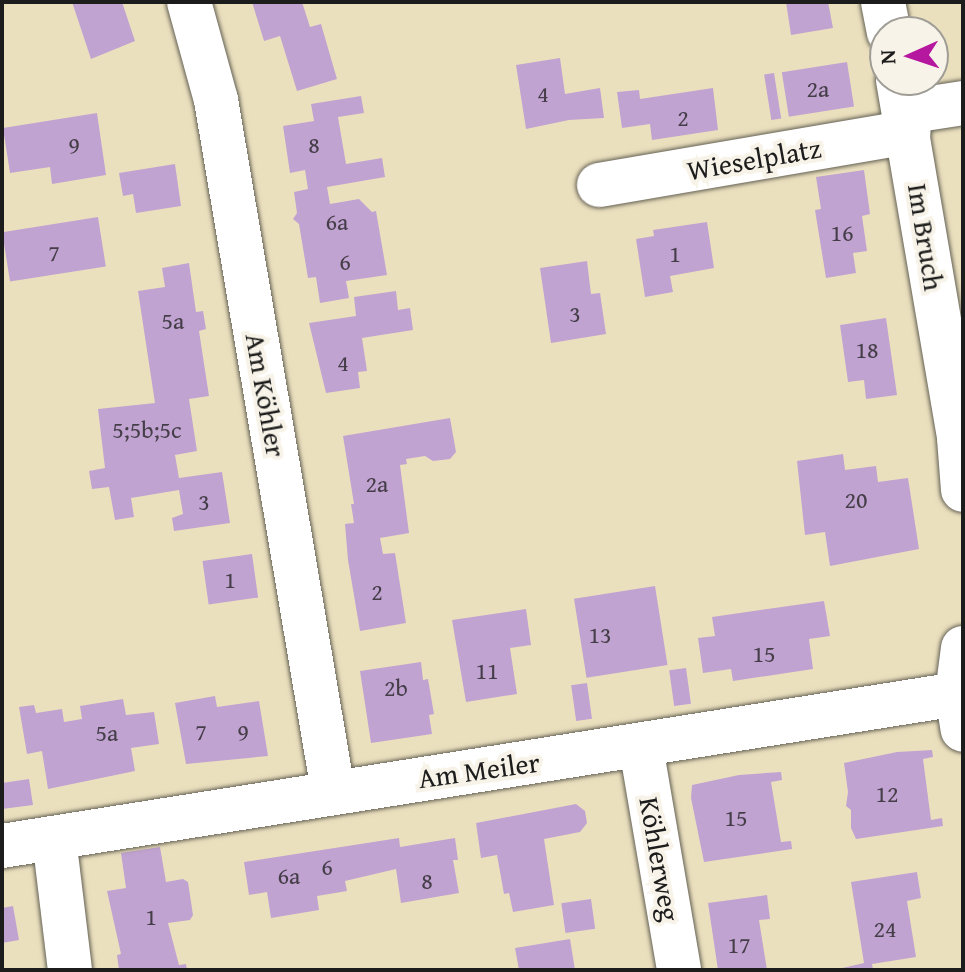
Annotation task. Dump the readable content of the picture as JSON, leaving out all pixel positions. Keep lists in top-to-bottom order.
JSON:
{
  "streets": {
    "street": [
      "Wieselplatz",
      "Im Bruch",
      "Am Köhler",
      "Am Meiler",
      "Köhlerweg"
    ]
  },
  "crossings": [
    ["Wieselplatz", "Im Bruch"],
    ["Am Köhler", "Am Meiler"],
    ["Am Meiler", "Köhlerweg"]
  ],
  "house_numbers": [
    "2a",
    "4",
    "2",
    "9",
    "8",
    "6a",
    "16",
    "7",
    "1",
    "6",
    "3",
    "5a",
    "18",
    "4",
    "5;5b;5c",
    "2a",
    "20",
    "3",
    "1",
    "2",
    "13",
    "15",
    "11",
    "2b",
    "7",
    "9",
    "5a",
    "12",
    "15",
    "6",
    "6a",
    "8",
    "1",
    "24",
    "17"
  ],
  "north": "left"
}
